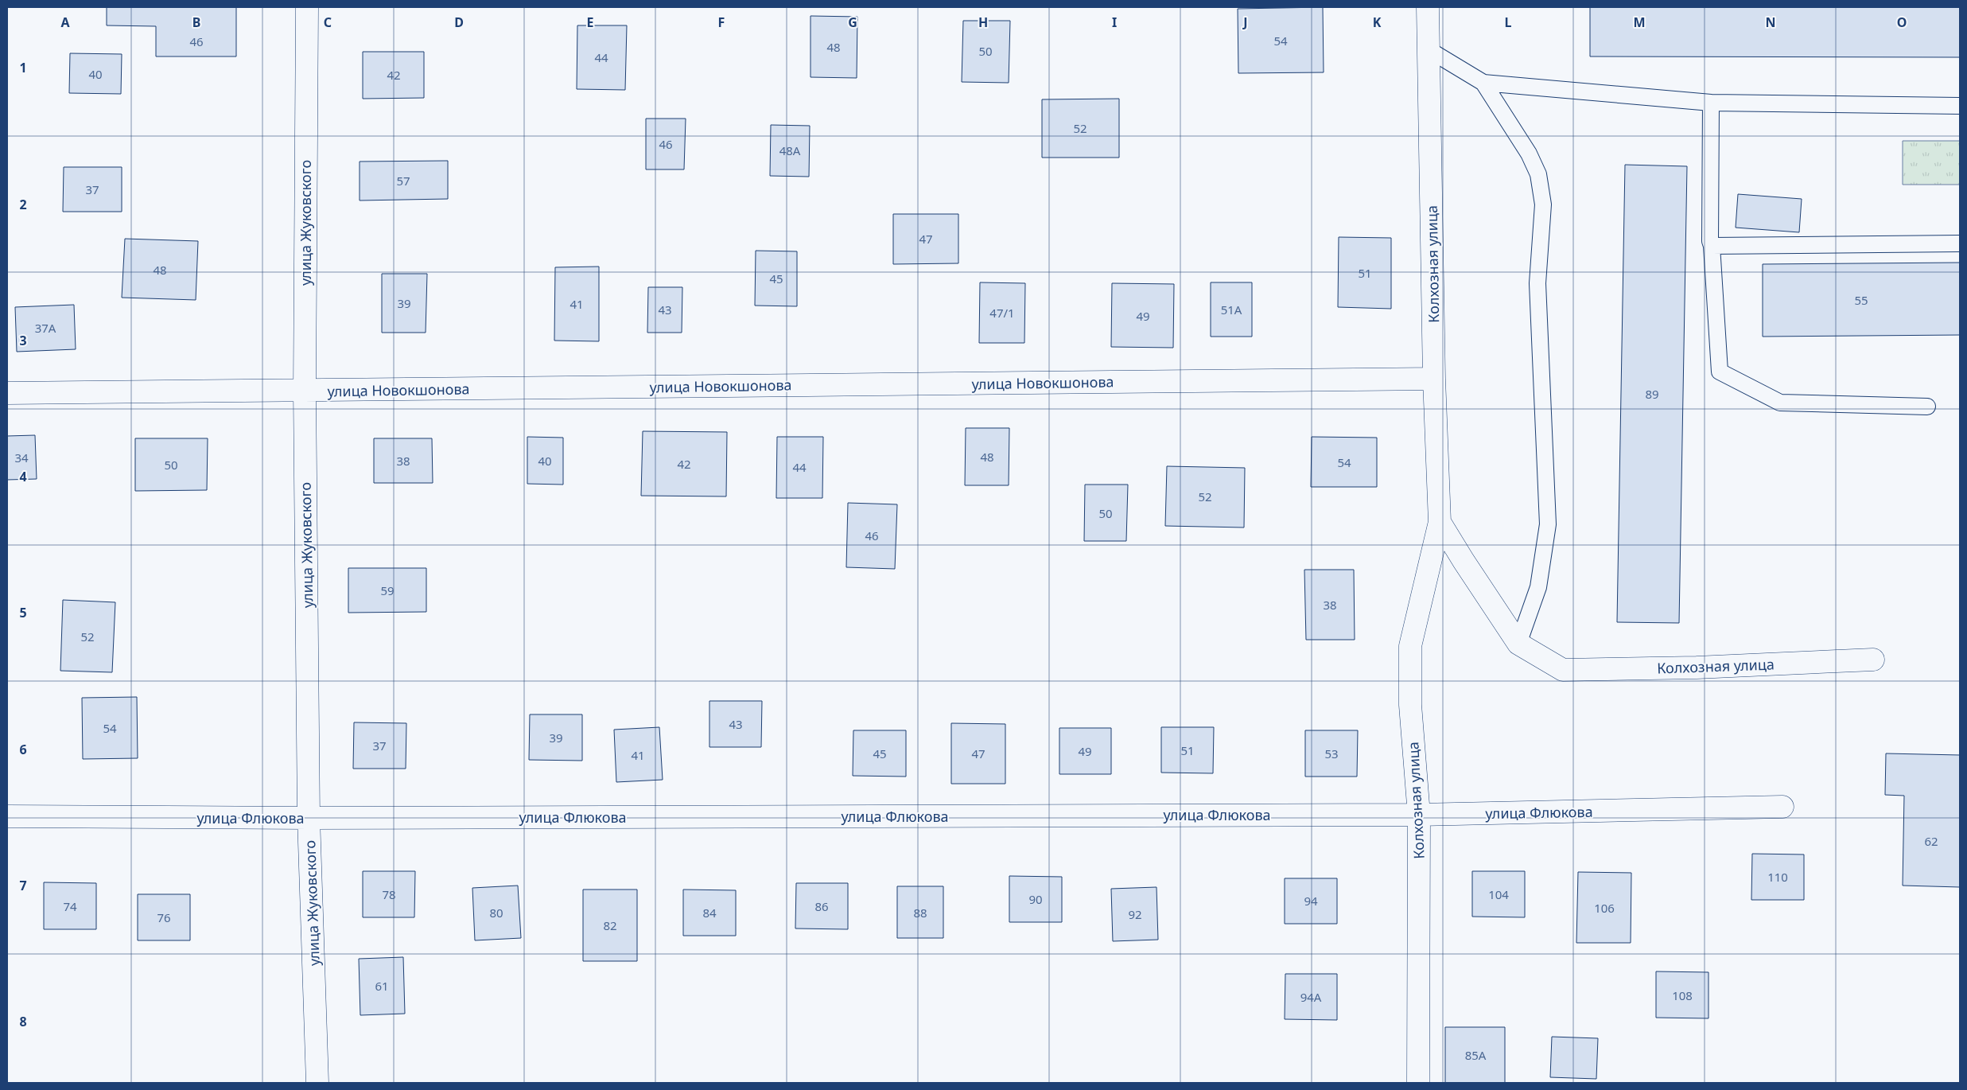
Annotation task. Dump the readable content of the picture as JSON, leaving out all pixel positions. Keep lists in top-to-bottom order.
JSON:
{
  "streets": {
    "street": [
      "улица Жуковского",
      "Колхозная улица",
      "улица Новокшонова",
      "улица Флюкова"
    ]
  },
  "crossings": [
    ["улица Жуковского", "улица Новокшонова"],
    ["улица Жуковского", "улица Флюкова"],
    ["Колхозная улица", "улица Новокшонова"],
    ["Колхозная улица", "улица Флюкова"]
  ],
  "house_numbers": [
    "54",
    "46",
    "48",
    "50",
    "44",
    "40",
    "42",
    "52",
    "46",
    "48А",
    "57",
    "37",
    "47",
    "48",
    "51",
    "45",
    "55",
    "39",
    "41",
    "43",
    "51А",
    "47/1",
    "49",
    "37А",
    "89",
    "48",
    "34",
    "38",
    "40",
    "54",
    "42",
    "50",
    "44",
    "52",
    "50",
    "46",
    "59",
    "38",
    "52",
    "43",
    "54",
    "39",
    "37",
    "51",
    "49",
    "45",
    "47",
    "53",
    "41",
    "62",
    "110",
    "78",
    "104",
    "90",
    "94",
    "74",
    "86",
    "106",
    "80",
    "84",
    "88",
    "92",
    "76",
    "82",
    "61",
    "108",
    "94А",
    "85А"
  ],
  "grid": {
    "columns": [
      "A",
      "B",
      "C",
      "D",
      "E",
      "F",
      "G",
      "H",
      "I",
      "J",
      "K",
      "L",
      "M",
      "N",
      "O"
    ],
    "rows": [
      "1",
      "2",
      "3",
      "4",
      "5",
      "6",
      "7",
      "8"
    ]
  }
}
